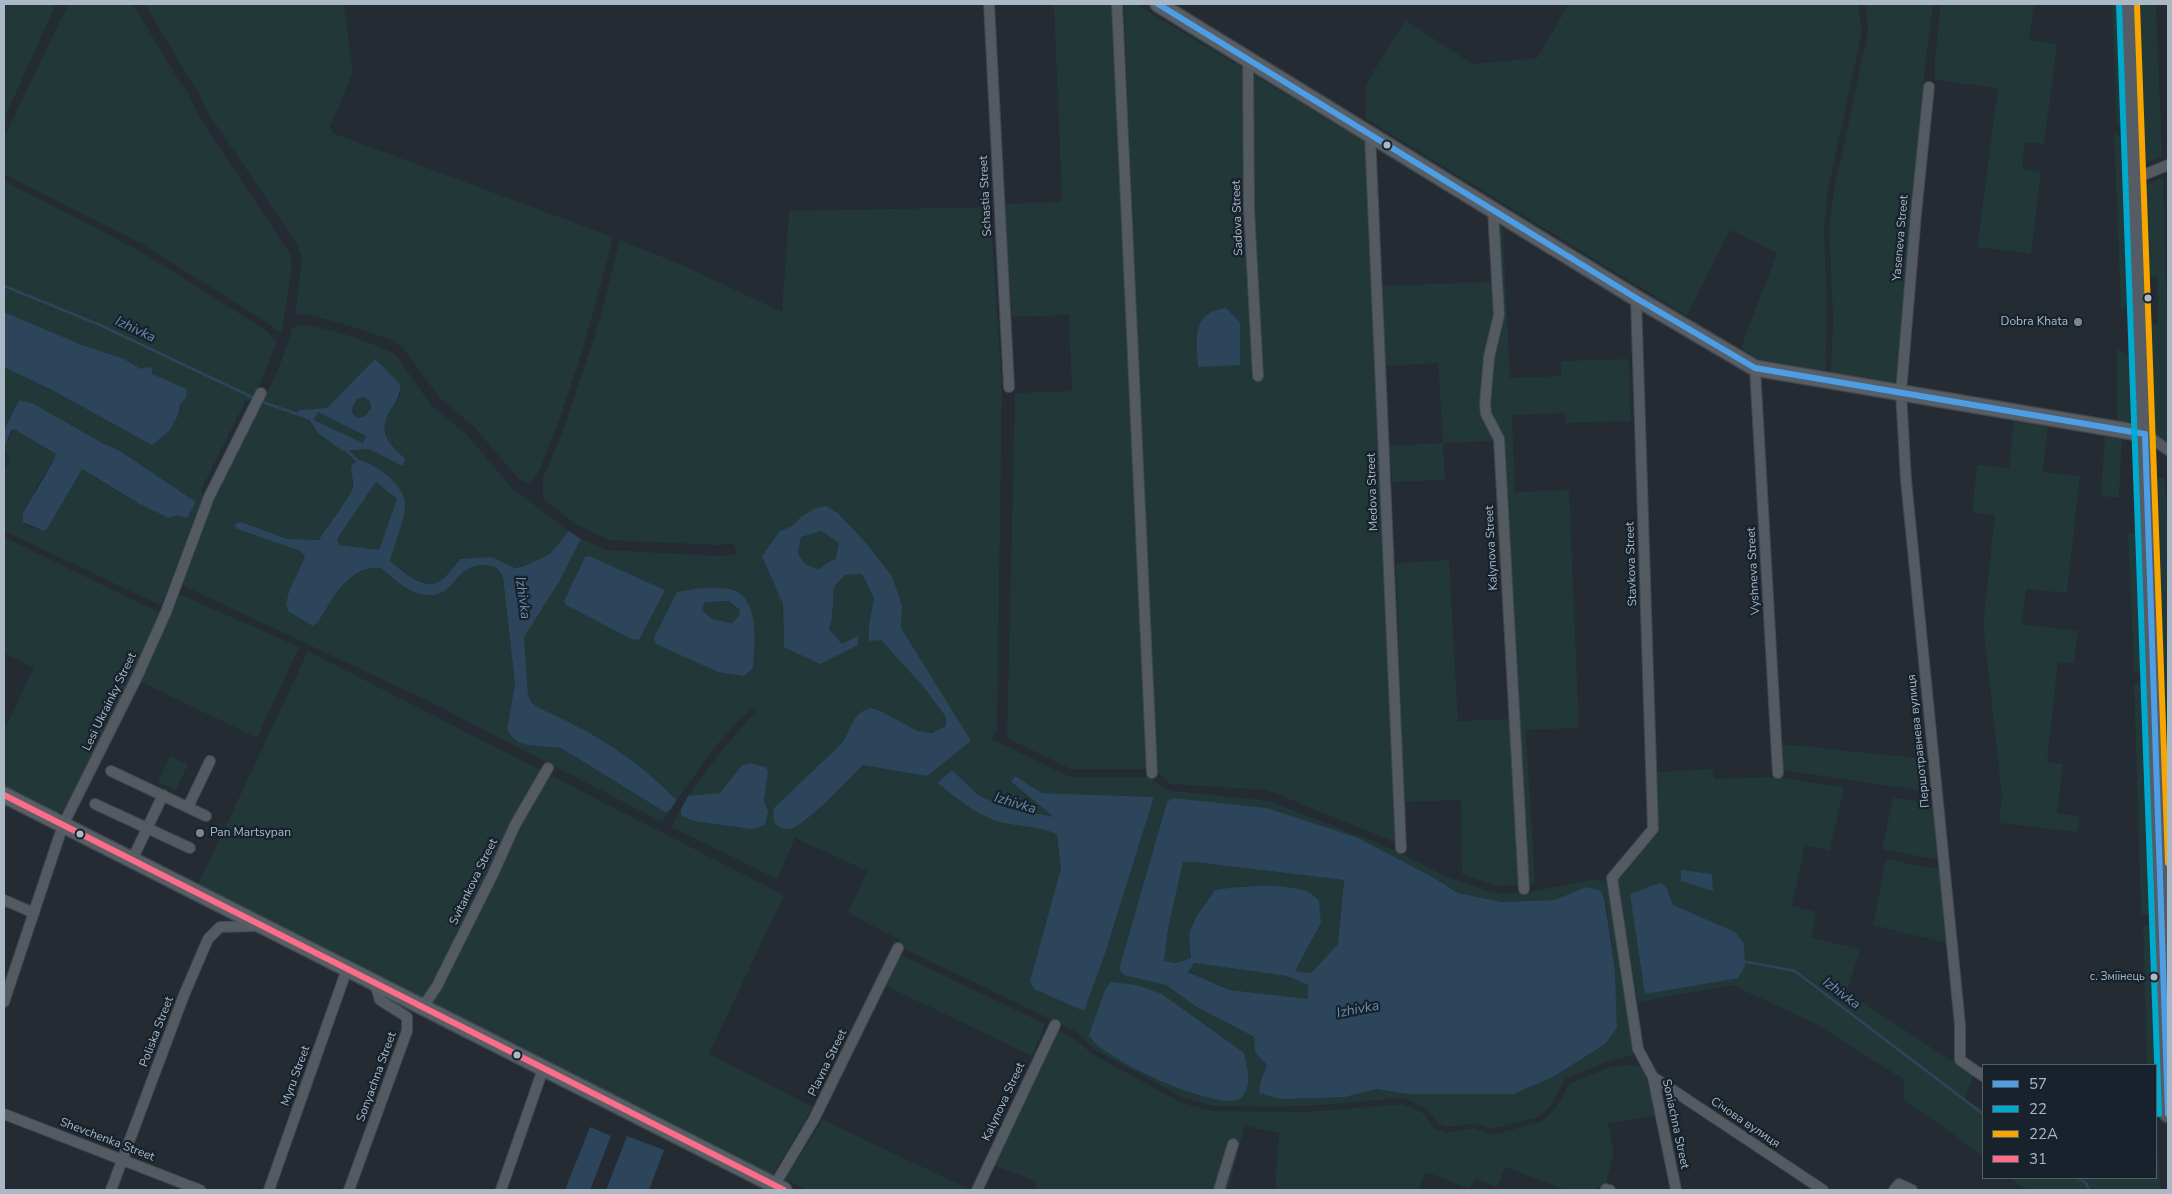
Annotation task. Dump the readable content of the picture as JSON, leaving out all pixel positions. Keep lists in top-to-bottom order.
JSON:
{
  "streets": {
    "street": [
      "Schastia Street",
      "Sadova Street",
      "Yaseneva Street",
      "Medova Street",
      "Kalynova Street",
      "Stavkova Street",
      "Vyshneva Street",
      "Lesi Ukrainky Street",
      "Першотравнева вулиця",
      "Svitankova Street",
      "Poliska Street",
      "Plavna Street",
      "Myru Street",
      "Sonyachna Street",
      "Січова вулиця",
      "Soniachna Street",
      "Shevchenka Street"
    ]
  },
  "crossings": [
    ["Yaseneva Street", "Першотравнева вулиця"],
    ["Stavkova Street", "Soniachna Street"],
    ["Poliska Street", "Shevchenka Street"],
    ["Січова вулиця", "Soniachna Street"]
  ],
  "water": ["Izhivka"],
  "places": ["Dobra Khata", "Pan Martsypan", "с. Зміїнець"],
  "lines": [
    "transit line 57",
    "transit line 22",
    "transit line 22А",
    "transit line 31"
  ],
  "legend": [
    "57",
    "22",
    "22А",
    "31"
  ]
}
